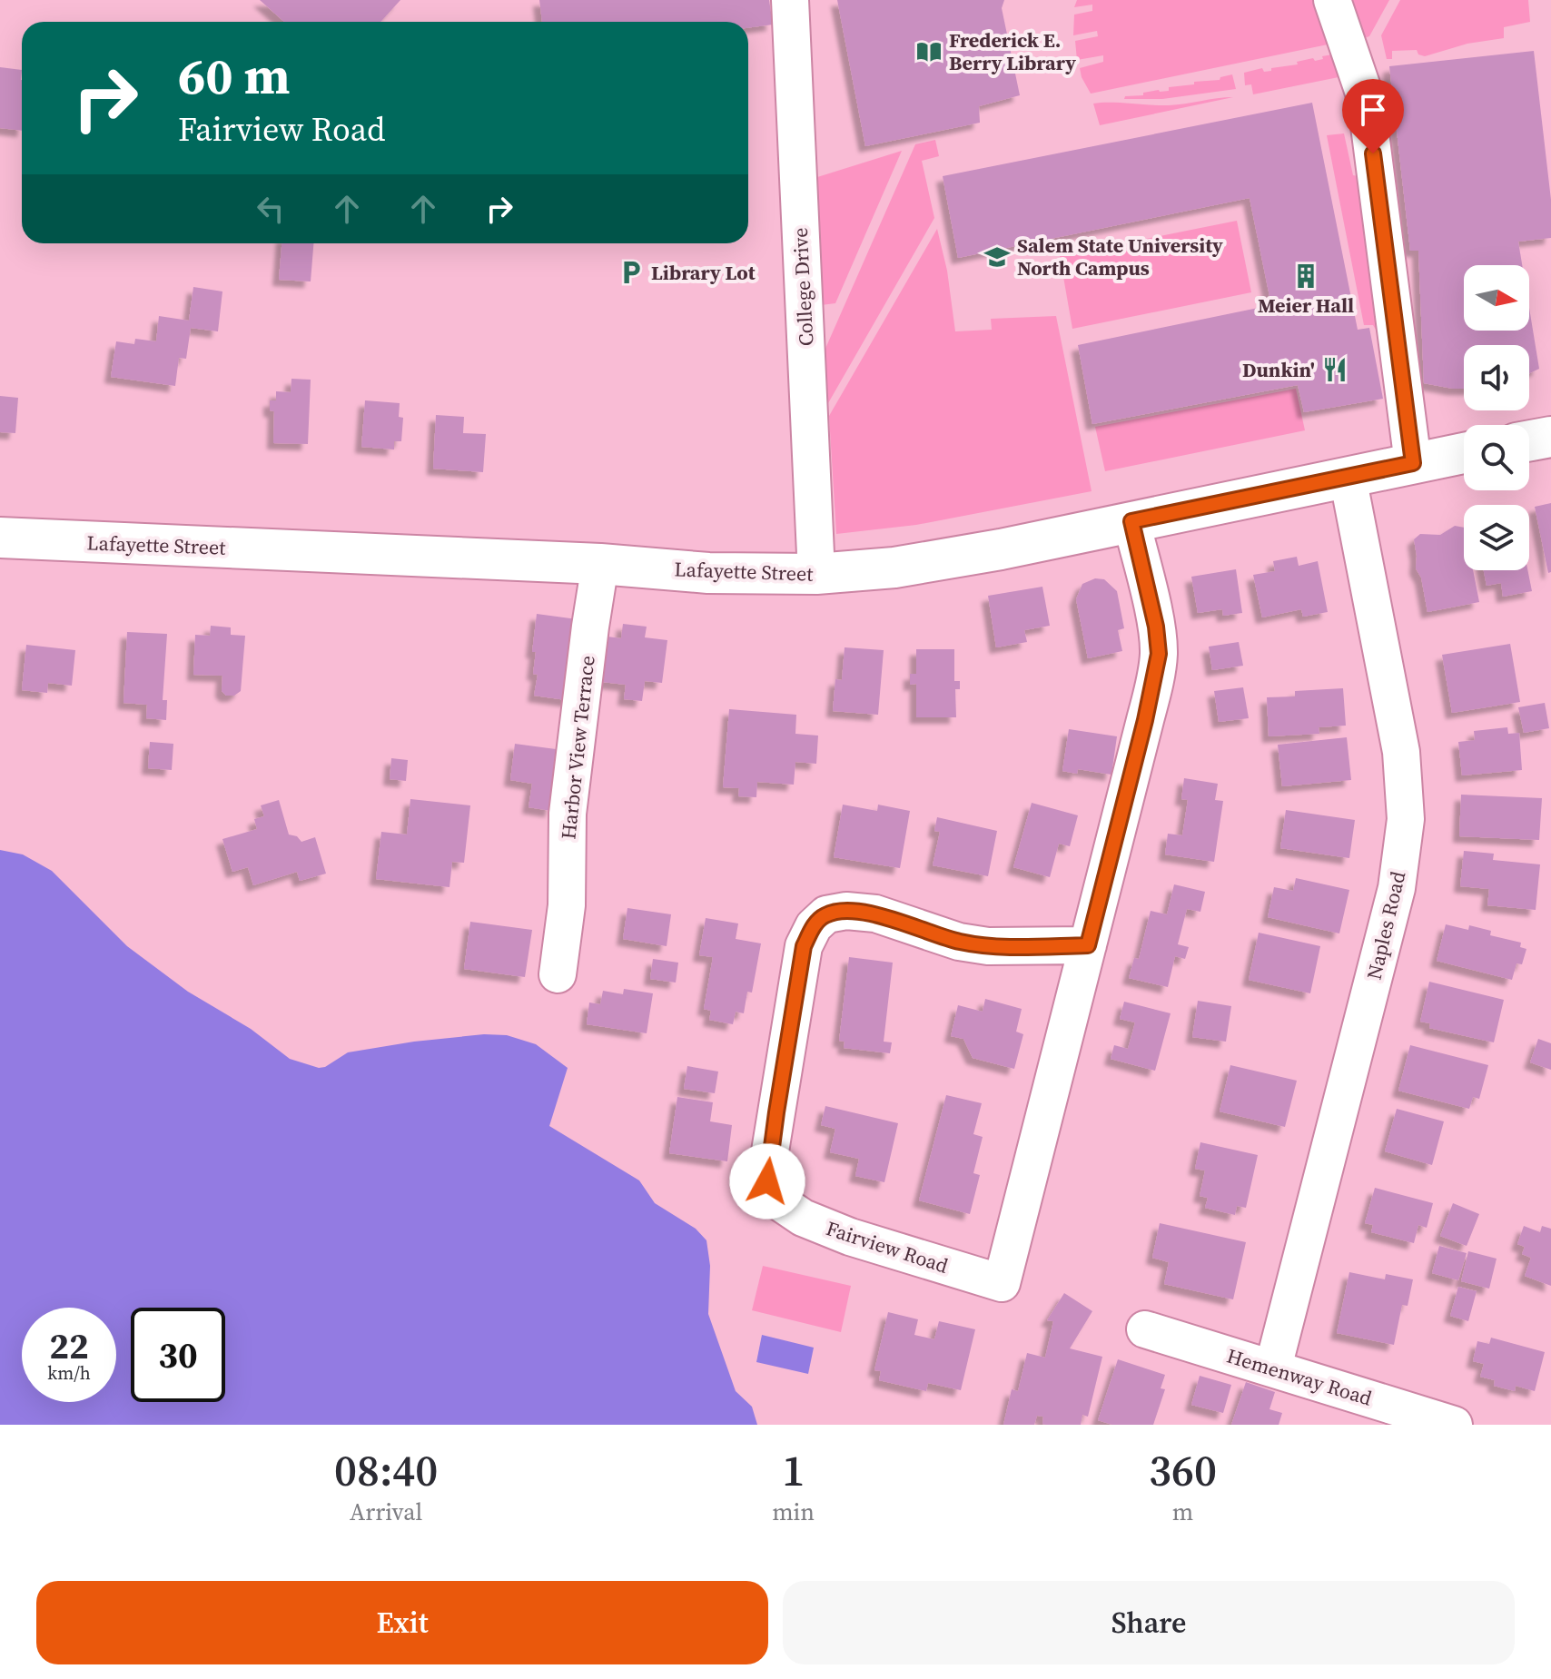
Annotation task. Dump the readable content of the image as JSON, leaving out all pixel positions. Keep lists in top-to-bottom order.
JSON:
{
  "streets": {
    "main road": ["Lafayette Street"],
    "street": [
      "College Drive",
      "Harbor View Terrace",
      "Naples Road",
      "Fairview Road",
      "Hemenway Road"
    ]
  },
  "crossings": [
    ["College Drive", "Lafayette Street"],
    ["Lafayette Street", "Harbor View Terrace"],
    ["Lafayette Street", "Naples Road"],
    ["Lafayette Street", "Fairview Road"],
    ["Naples Road", "Hemenway Road"]
  ],
  "places": {
    "library": ["Frederick E. Berry Library"],
    "school or university": ["Salem State University North Campus"],
    "parking": ["Library Lot"],
    "building": ["Meier Hall"],
    "restaurant": ["Dunkin'"]
  },
  "north": "right",
  "page": {
    "turn": ["60 m", "Fairview Road"],
    "speed": "22 km/h",
    "limit": "30",
    "eta": [
      "08:40",
      "Arrival",
      "1",
      "min",
      "360",
      "m"
    ],
    "buttons": ["Exit", "Share"]
  }
}
